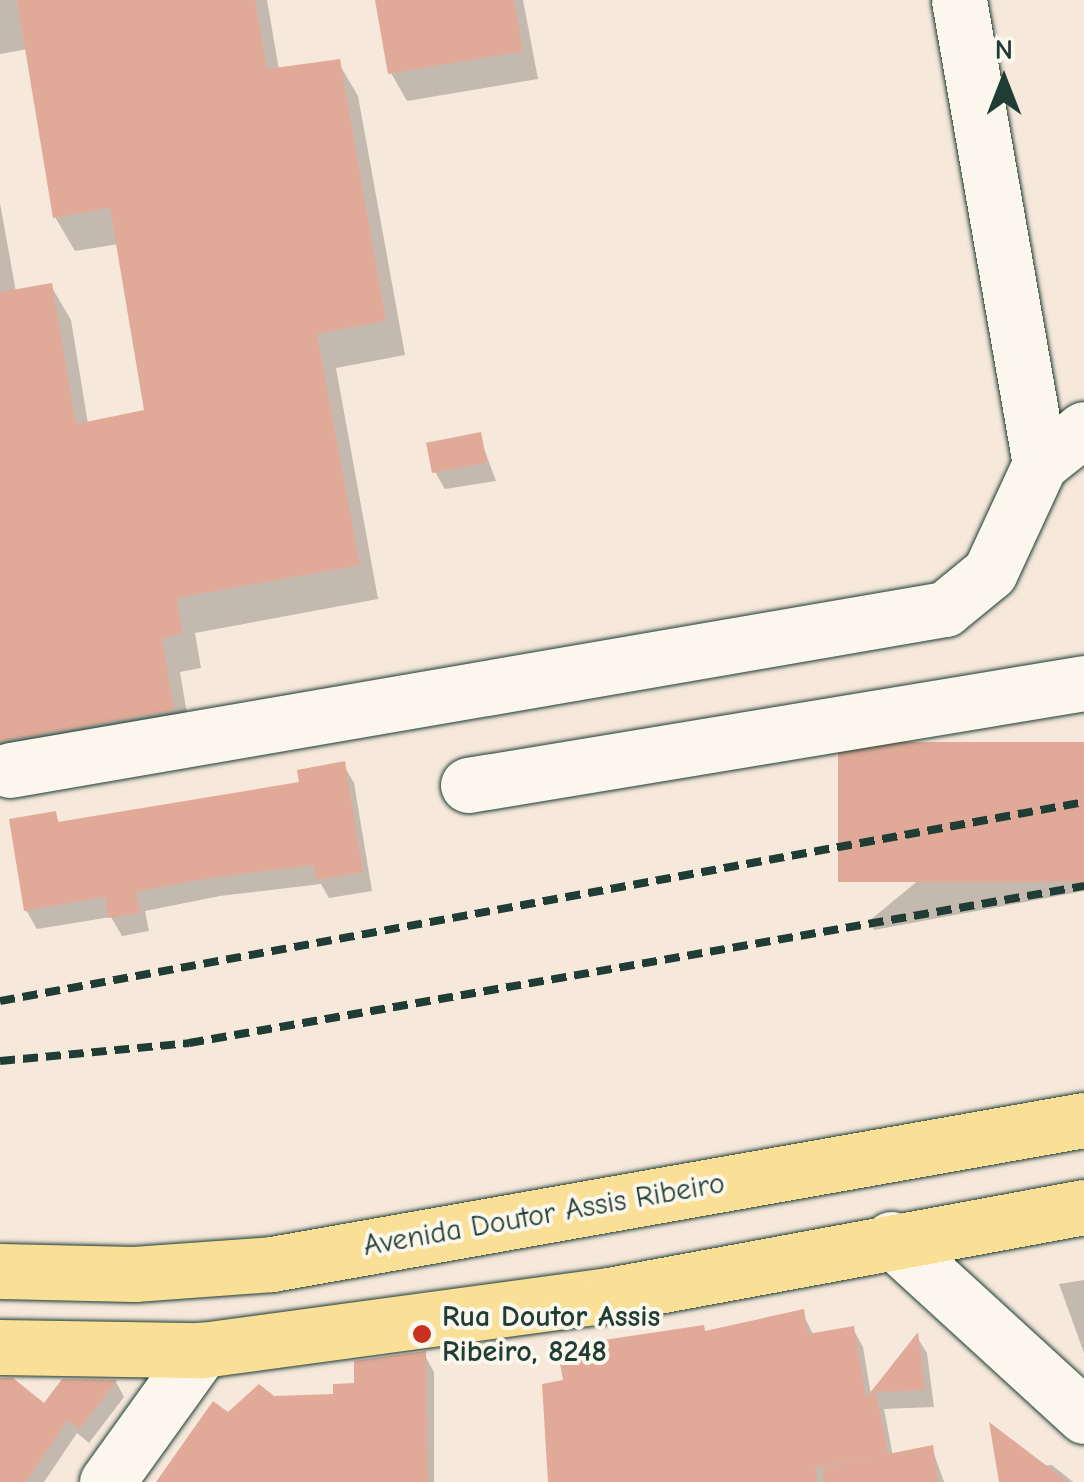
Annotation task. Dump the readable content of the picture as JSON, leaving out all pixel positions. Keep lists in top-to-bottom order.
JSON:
{
  "streets": {
    "main road": ["Avenida Doutor Assis Ribeiro"]
  },
  "places": ["Rua Doutor Assis Ribeiro, 8248"],
  "north": "top"
}
